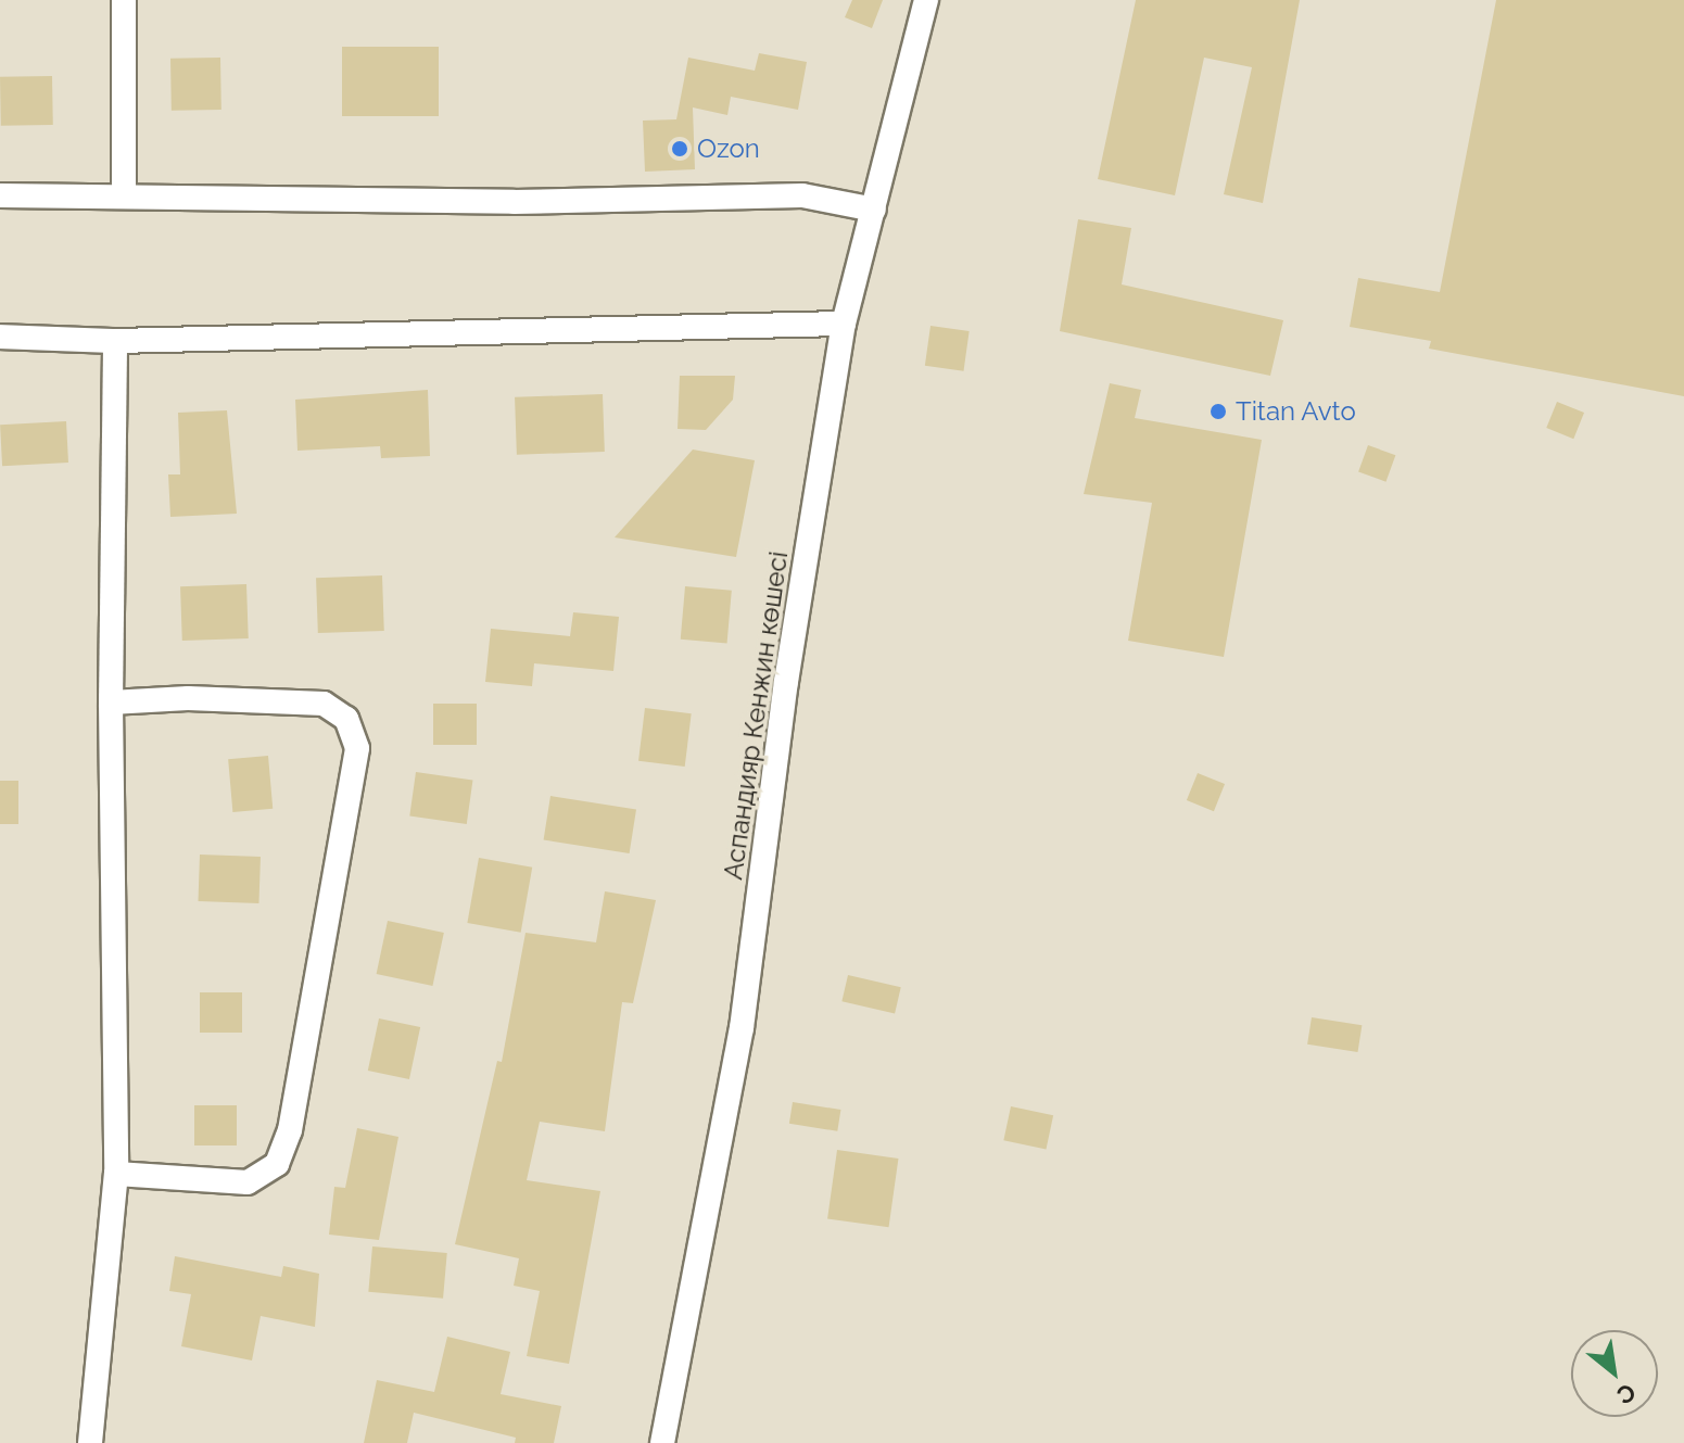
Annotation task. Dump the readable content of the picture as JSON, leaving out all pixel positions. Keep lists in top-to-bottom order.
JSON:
{
  "streets": {
    "street": ["Аспандияр Кенжин көшесі"]
  },
  "places": ["Ozon", "Titan Avto"],
  "north": "bottom right"
}
